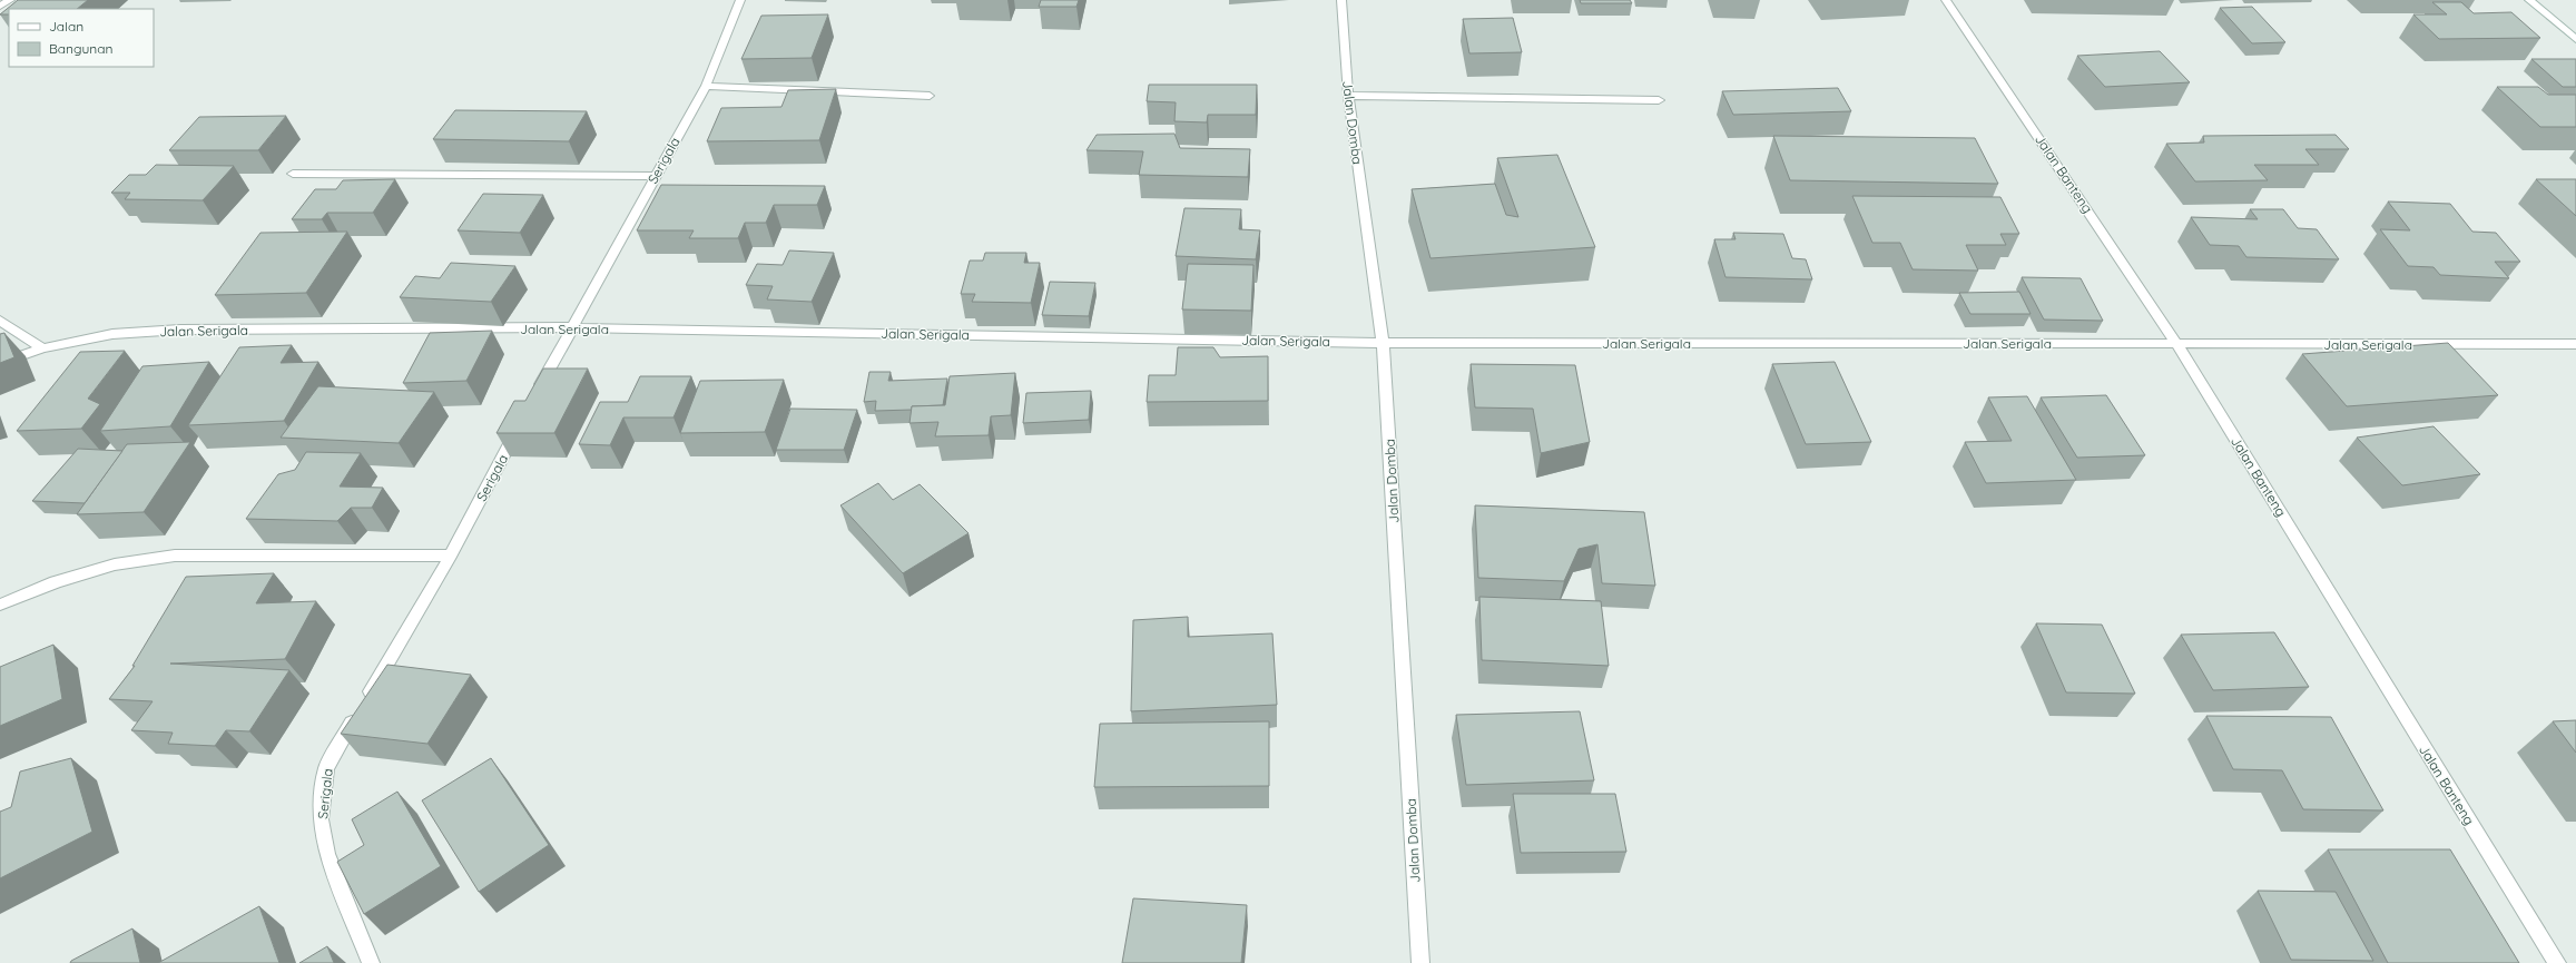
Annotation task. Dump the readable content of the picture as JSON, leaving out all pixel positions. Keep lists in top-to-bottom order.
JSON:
{
  "streets": {
    "street": [
      "Jalan Domba",
      "Serigala",
      "Jalan Banteng",
      "Jalan Serigala"
    ]
  },
  "crossings": [
    ["Jalan Domba", "Jalan Serigala"],
    ["Serigala", "Jalan Serigala"],
    ["Jalan Banteng", "Jalan Serigala"]
  ],
  "legend": ["Jalan", "Bangunan"]
}
